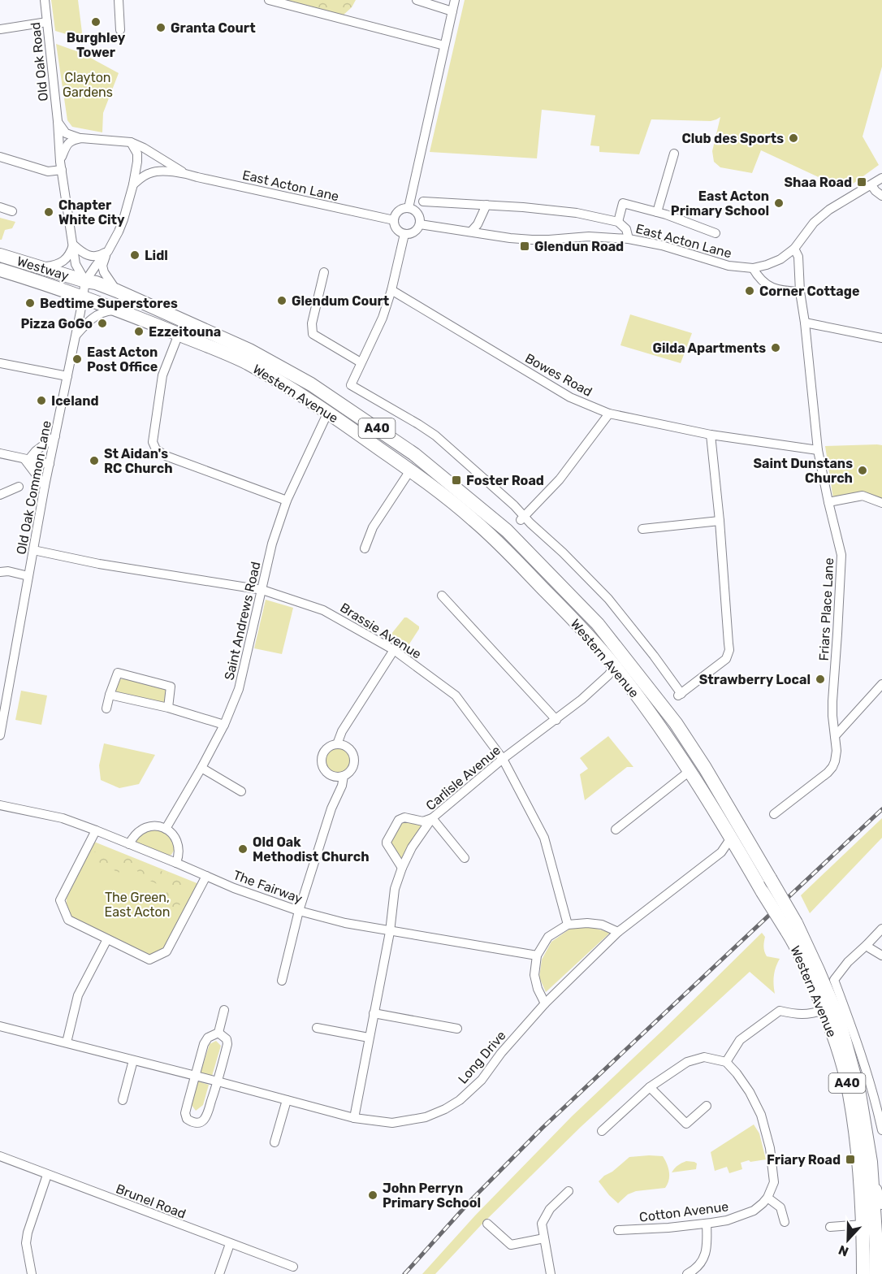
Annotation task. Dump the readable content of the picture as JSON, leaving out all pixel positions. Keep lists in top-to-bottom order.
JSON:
{
  "streets": {
    "highway": ["Westway", "Western Avenue", "A40"],
    "street": [
      "Old Oak Road",
      "East Acton Lane",
      "Bowes Road",
      "Old Oak Common Lane",
      "Friars Place Lane",
      "Saint Andrews Road",
      "Brassie Avenue",
      "Carlisle Avenue",
      "The Fairway",
      "Long Drive",
      "Brunel Road",
      "Cotton Avenue"
    ]
  },
  "crossings": [
    ["Old Oak Road", "Westway"],
    ["Old Oak Road", "Western Avenue"],
    ["Old Oak Road", "Old Oak Common Lane"],
    ["East Acton Lane", "Old Oak Common Lane"],
    ["East Acton Lane", "Friars Place Lane"],
    ["Westway", "Western Avenue"],
    ["Westway", "Old Oak Common Lane"],
    ["Bowes Road", "Friars Place Lane"],
    ["Western Avenue", "Old Oak Common Lane"],
    ["Western Avenue", "Saint Andrews Road"],
    ["Western Avenue", "Carlisle Avenue"],
    ["Western Avenue", "Long Drive"],
    ["Old Oak Common Lane", "Brassie Avenue"],
    ["Saint Andrews Road", "Brassie Avenue"],
    ["Brassie Avenue", "Carlisle Avenue"],
    ["Carlisle Avenue", "The Fairway"],
    ["Carlisle Avenue", "Long Drive"]
  ],
  "parks": ["Clayton Gardens", "The Green, East Acton"],
  "places": {
    "other": [
      "Burghley Tower",
      "Granta Court",
      "Club des Sports",
      "East Acton Primary School",
      "Chapter White City",
      "Lidl",
      "Corner Cottage",
      "Glendum Court",
      "Bedtime Superstores",
      "Pizza GoGo",
      "Ezzeitouna",
      "Gilda Apartments",
      "East Acton Post Office",
      "Iceland",
      "St Aidan's RC Church",
      "Saint Dunstans Church",
      "Strawberry Local",
      "Old Oak Methodist Church",
      "John Perryn Primary School"
    ],
    "transit": [
      "Shaa Road",
      "Glendun Road",
      "Foster Road",
      "Friary Road"
    ]
  },
  "north": "bottom"
}
